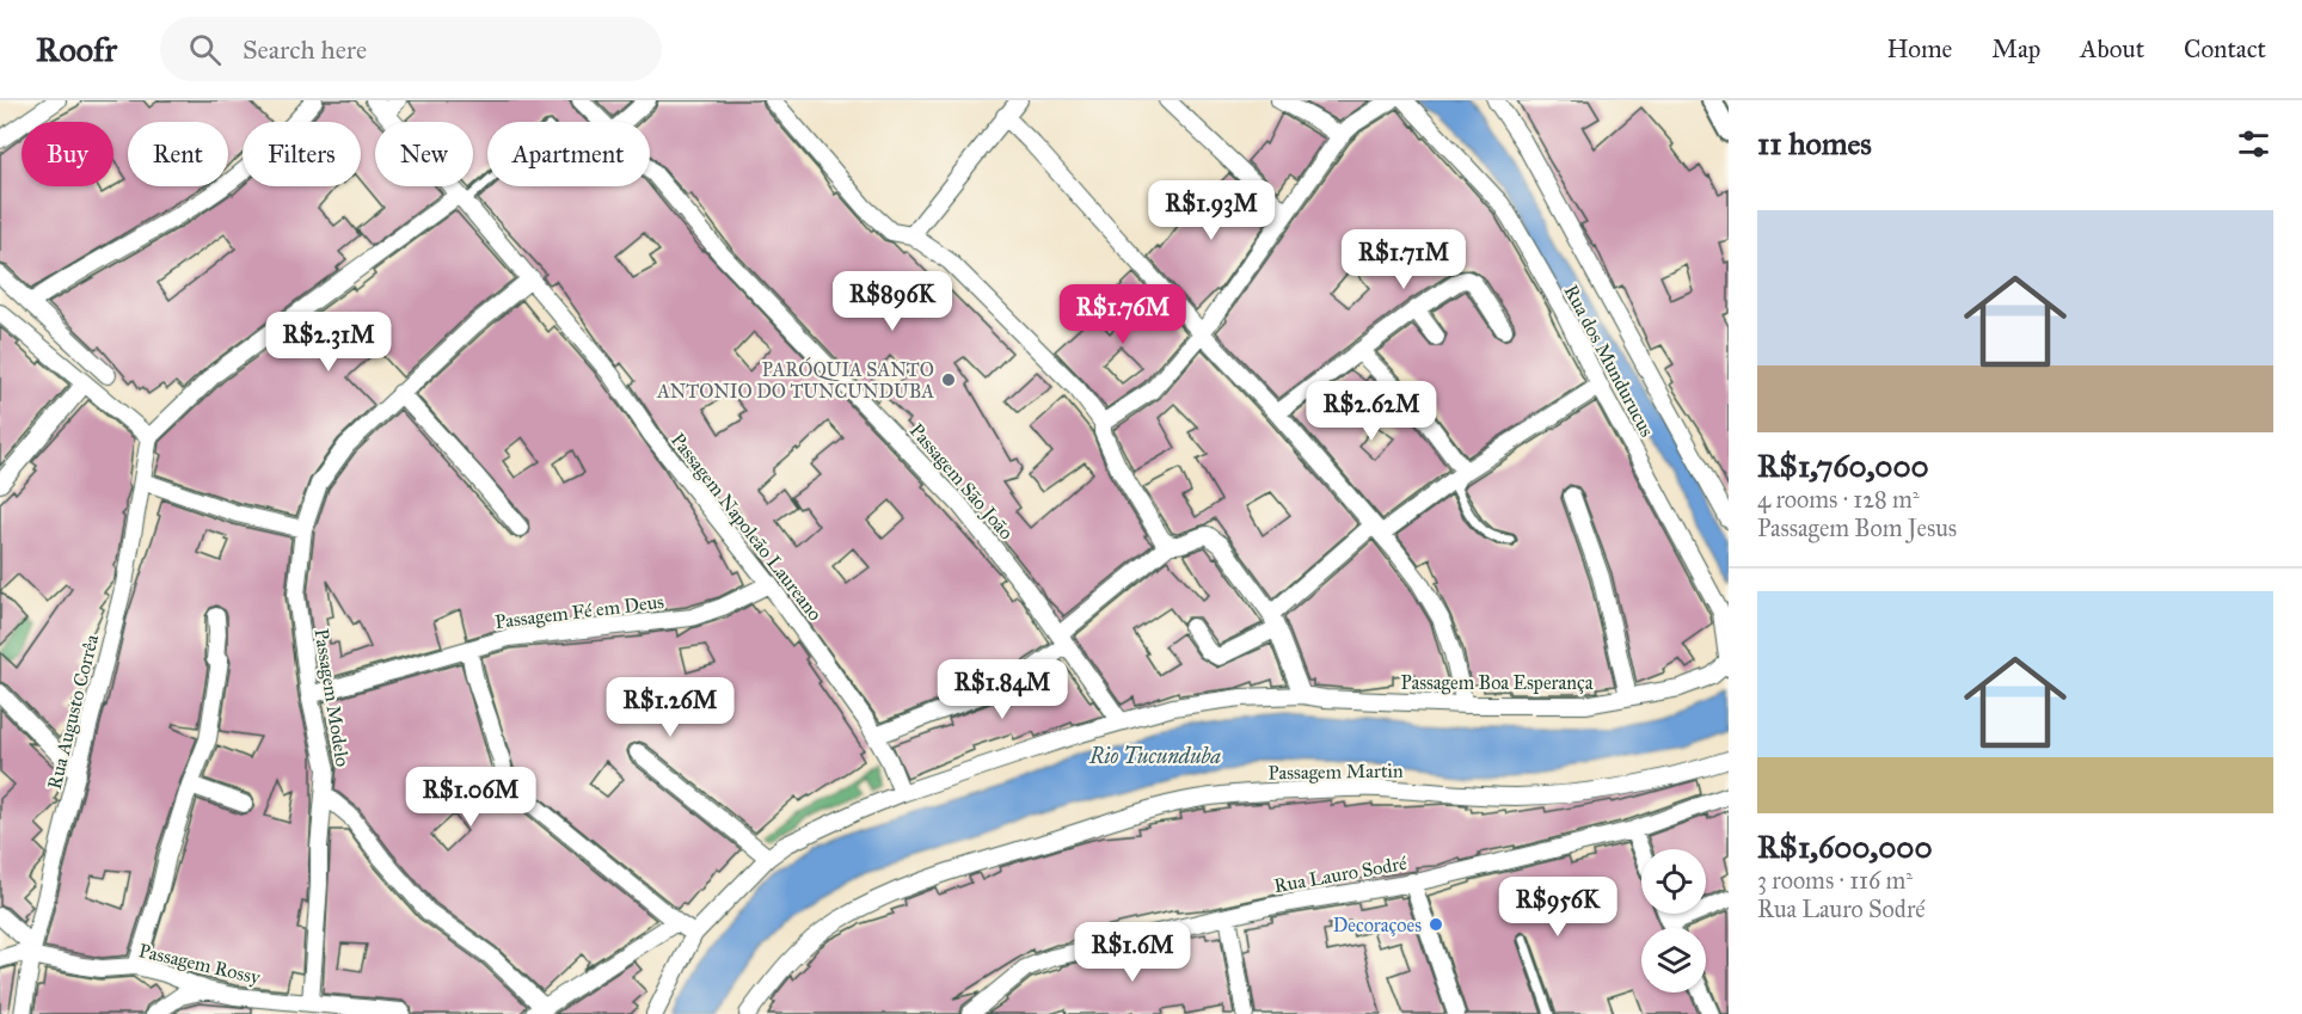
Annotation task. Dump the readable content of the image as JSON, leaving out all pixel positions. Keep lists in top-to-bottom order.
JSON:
{
  "streets": {
    "street": [
      "Rua dos Mundurucus",
      "Passagem São João",
      "Passagem Napoleão Laureano",
      "Passagem Fé em Deus",
      "Passagem Boa Esperança",
      "Passagem Modelo",
      "Rua Augusto Corrêa",
      "Passagem Martin",
      "Rua Lauro Sodré",
      "Passagem Rossy"
    ]
  },
  "crossings": [
    ["Rua dos Mundurucus", "Passagem Boa Esperança"],
    ["Passagem São João", "Passagem Boa Esperança"],
    ["Passagem Napoleão Laureano", "Passagem Fé em Deus"],
    ["Passagem Napoleão Laureano", "Passagem Boa Esperança"],
    ["Passagem Napoleão Laureano", "Passagem Modelo"],
    ["Passagem Fé em Deus", "Passagem Modelo"],
    ["Passagem Modelo", "Passagem Rossy"],
    ["Rua Augusto Corrêa", "Passagem Rossy"]
  ],
  "water": ["Rio Tucunduba"],
  "places": ["PARÓQUIA SANTO ANTONIO DO TUNCUNDUBA", "Decoraçoes"],
  "page": {
    "header": "Roofr",
    "search": "Search here",
    "nav": [
      "Home",
      "Map",
      "About",
      "Contact"
    ],
    "heading": "11 homes",
    "chip": [
      "Buy",
      "Rent",
      "Filters",
      "New",
      "Apartment"
    ],
    "price": [
      "R$1.93M",
      "R$1.71M",
      "R$896K",
      "R$1.76M",
      "R$2.31M",
      "R$2.62M",
      "R$1.84M",
      "R$1.26M",
      "R$1.06M",
      "R$956K",
      "R$1.6M"
    ],
    "list": [
      {
        "name": "R$1,760,000",
        "note": "4 rooms · 128 m² · Passagem Bom Jesus"
      },
      {
        "name": "R$1,600,000",
        "note": "3 rooms · 116 m² · Rua Lauro Sodré"
      }
    ]
  }
}
